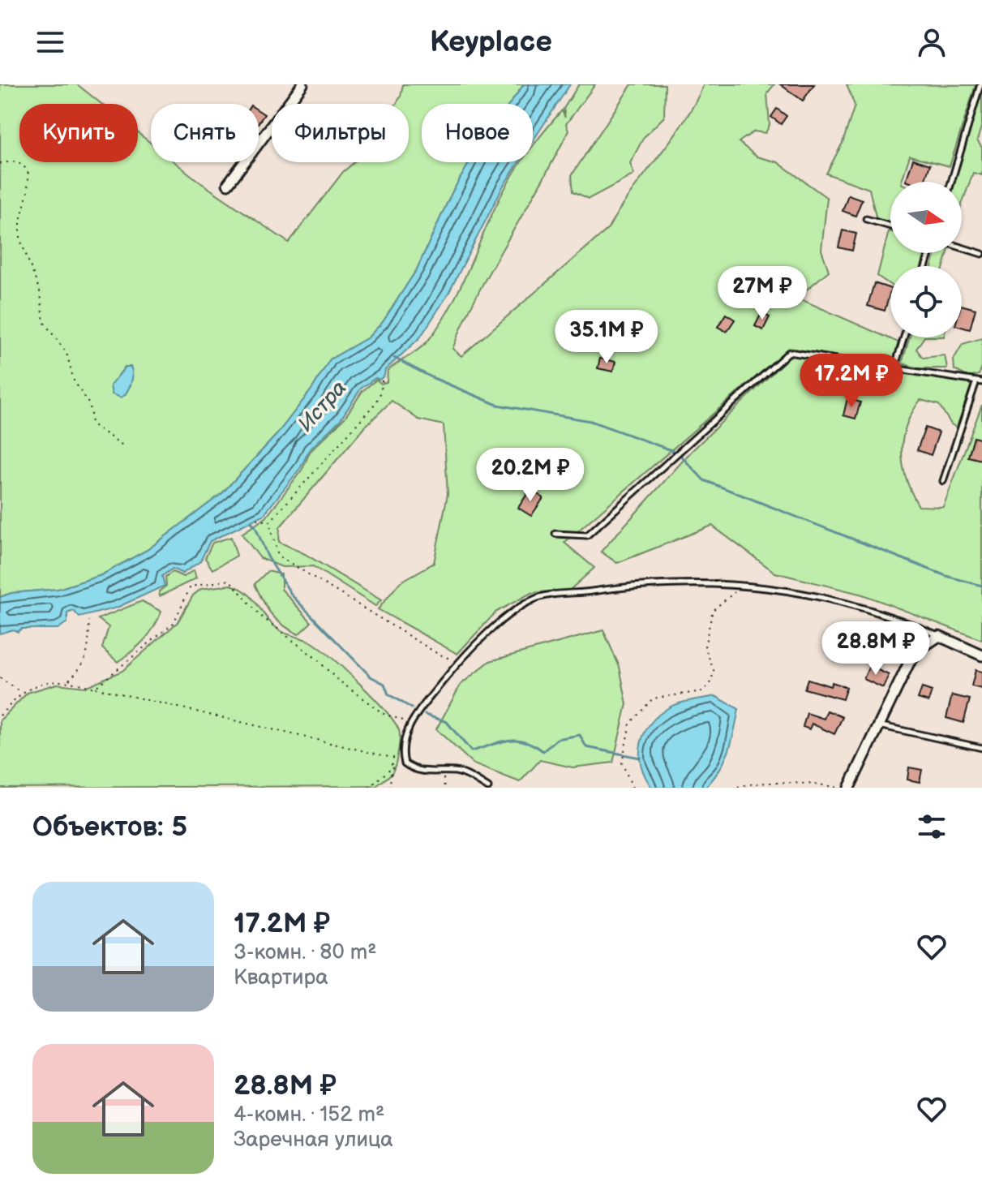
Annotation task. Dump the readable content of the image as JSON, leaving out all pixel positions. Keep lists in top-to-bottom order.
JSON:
{
  "water": ["Истра"],
  "north": "right",
  "page": {
    "header": "Keyplace",
    "chip": [
      "Купить",
      "Снять",
      "Фильтры",
      "Новое"
    ],
    "price": [
      "27M ₽",
      "35.1M ₽",
      "17.2M ₽",
      "20.2M ₽",
      "28.8M ₽"
    ],
    "heading": "Объектов: 5",
    "list": [
      {
        "name": "17.2M ₽",
        "note": "3-комн. · 80 m² · Квартира"
      },
      {
        "name": "28.8M ₽",
        "note": "4-комн. · 152 m² · Заречная улица"
      }
    ]
  }
}
